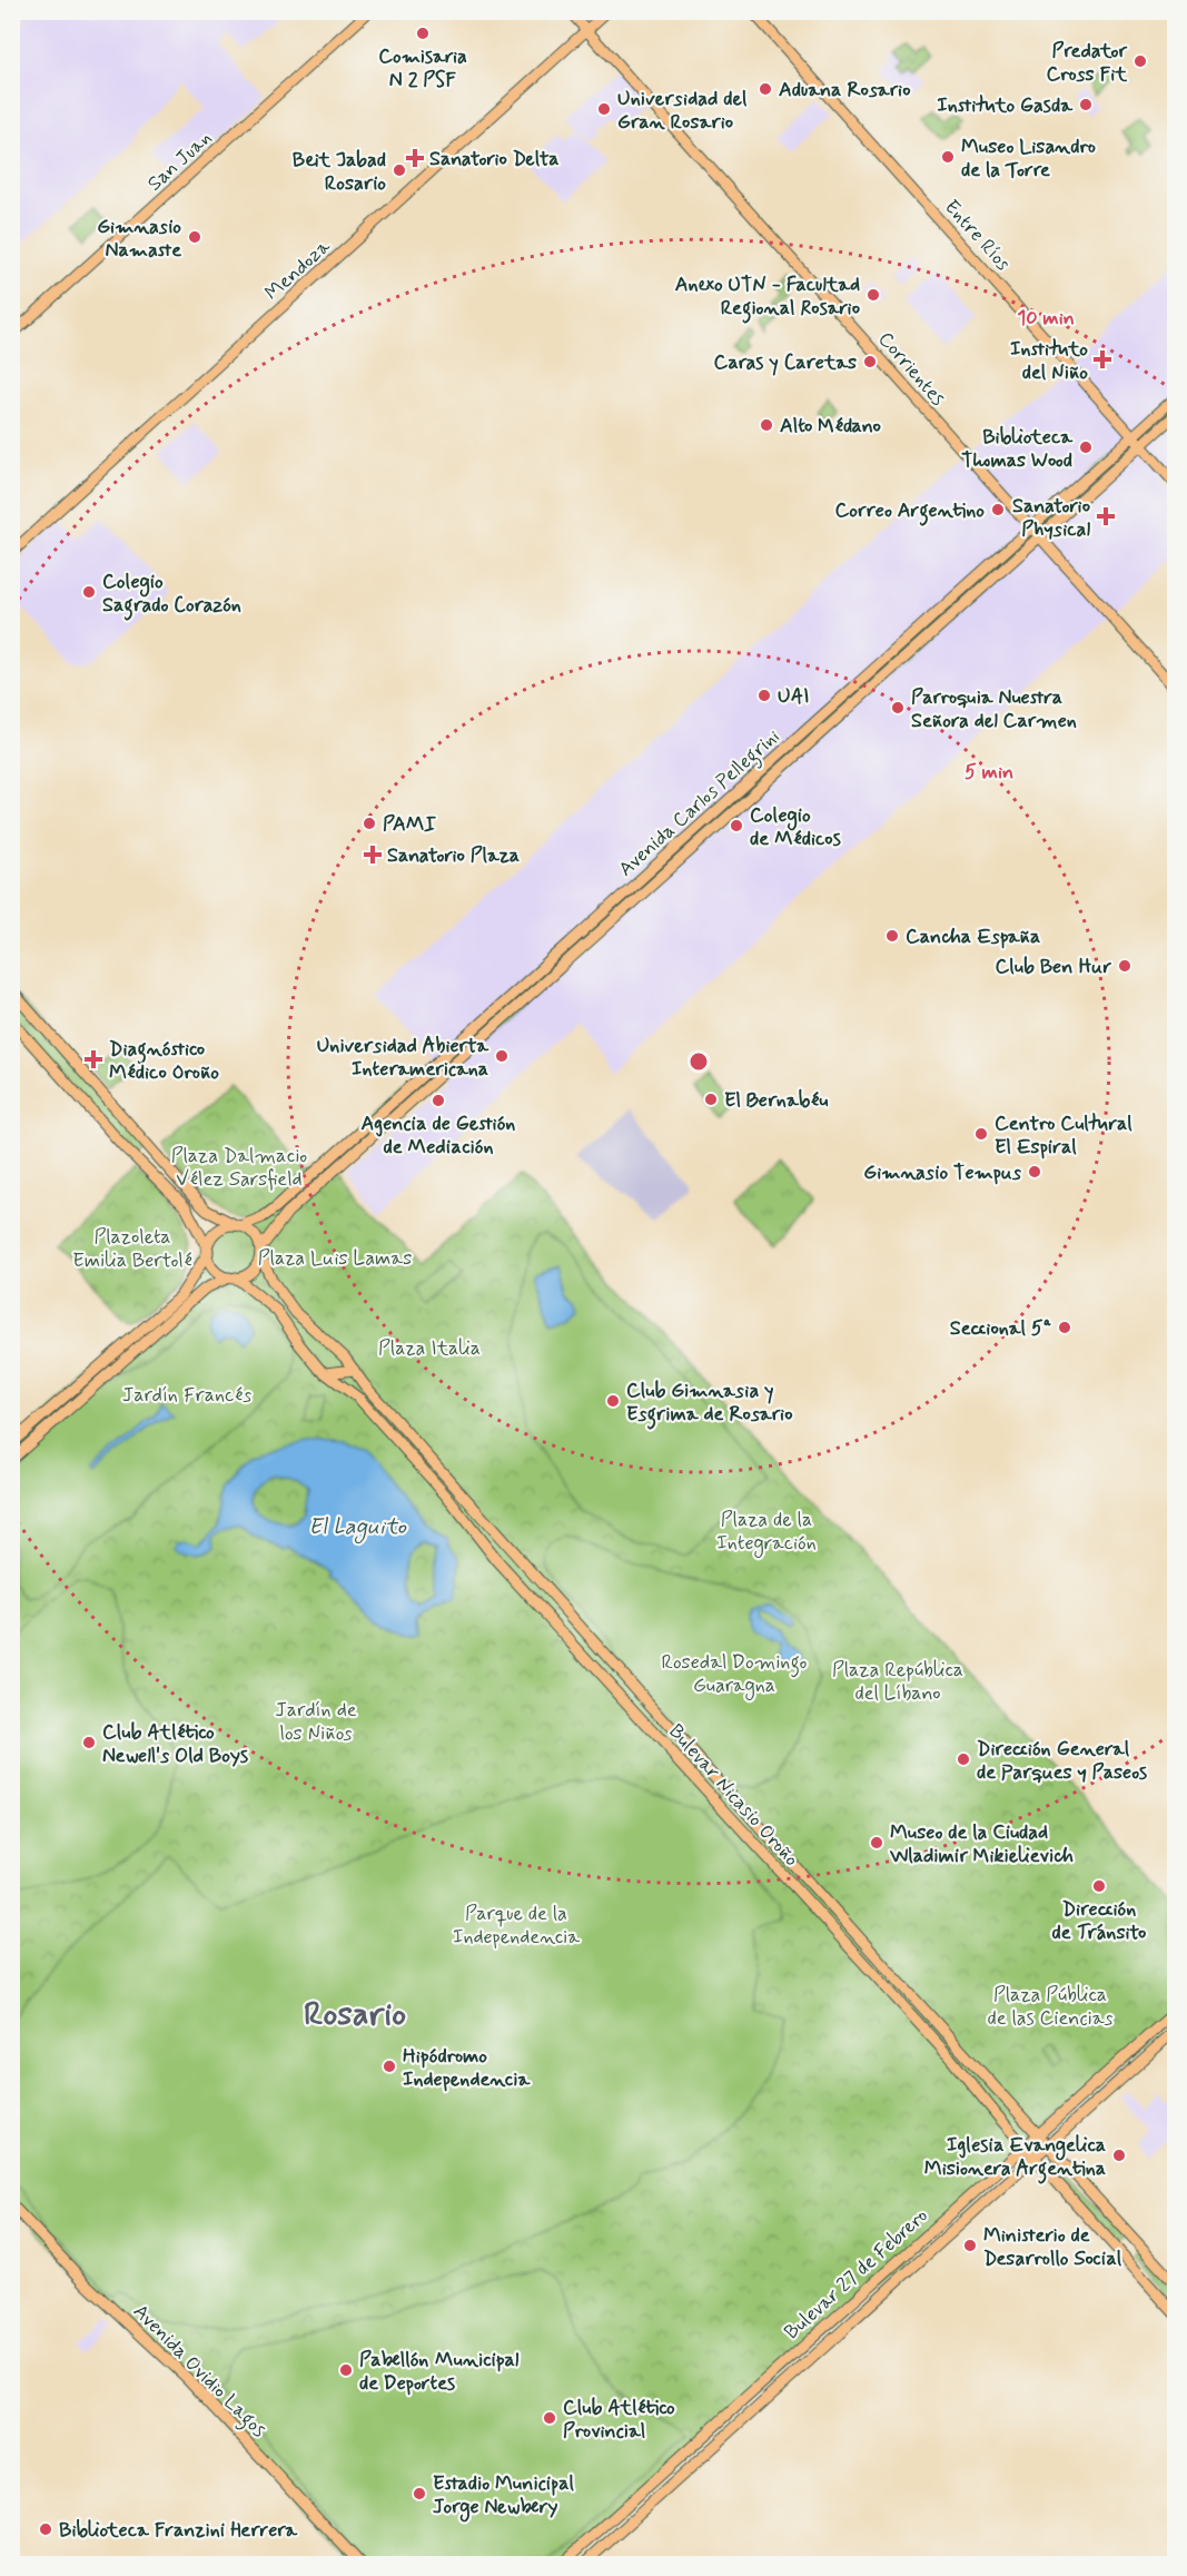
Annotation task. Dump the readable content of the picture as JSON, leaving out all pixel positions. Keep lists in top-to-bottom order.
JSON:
{
  "streets": {
    "main road": [
      "San Juan",
      "Entre Ríos",
      "Mendoza",
      "Corrientes",
      "Avenida Carlos Pellegrini",
      "Bulevar Nicasio Oroño",
      "Bulevar 27 de Febrero",
      "Avenida Ovidio Lagos"
    ]
  },
  "crossings": [
    ["Entre Ríos", "Avenida Carlos Pellegrini"],
    ["Mendoza", "Corrientes"],
    ["Corrientes", "Avenida Carlos Pellegrini"],
    ["Avenida Carlos Pellegrini", "Bulevar Nicasio Oroño"],
    ["Bulevar Nicasio Oroño", "Bulevar 27 de Febrero"]
  ],
  "districts": ["Rosario"],
  "water": ["El Laguito"],
  "parks": [
    "Plaza Dalmacio Vélez Sarsfield",
    "Plazoleta Emilia Bertolé",
    "Plaza Luis Lamas",
    "Plaza Italia",
    "Jardín Francés",
    "Plaza de la Integración",
    "Rosedal Domingo Guaragna",
    "Plaza República del Líbano",
    "Jardín de los Niños",
    "Parque de la Independencia",
    "Plaza Pública de las Ciencias"
  ],
  "places": {
    "other": [
      "Comisaria N 2 PSF",
      "Predator Cross Fit",
      "Aduana Rosario",
      "Instituto Gasda",
      "Universidad del Gran Rosario",
      "Museo Lisandro de la Torre",
      "Beit Jabad Rosario",
      "Gimnasio Namaste",
      "Anexo UTN - Facultad Regional Rosario",
      "Caras y Caretas",
      "Alto Médano",
      "Biblioteca Thomas Wood",
      "Correo Argentino",
      "Colegio Sagrado Corazón",
      "UAI",
      "Parroquia Nuestra Señora del Carmen",
      "PAMI",
      "Colegio de Médicos",
      "Cancha España",
      "Club Ben Hur",
      "Universidad Abierta Interamericana",
      "El Bernabéu",
      "Agencia de Gestión de Mediación",
      "Centro Cultural El Espiral",
      "Gimnasio Tempus",
      "Seccional 5ª",
      "Club Gimnasia y Esgrima de Rosario",
      "Club Atlético Newell's Old Boys",
      "Dirección General de Parques y Paseos",
      "Museo de la Ciudad Wladimir Mikielievich",
      "Dirección de Tránsito",
      "Hipódromo Independencia",
      "Iglesia Evangelica Misionera Argentina",
      "Ministerio de Desarrollo Social",
      "Pabellón Municipal de Deportes",
      "Club Atlético Provincial",
      "Estadio Municipal Jorge Newbery",
      "Biblioteca Franzini Herrera"
    ],
    "health": [
      "Sanatorio Delta",
      "Instituto del Niño",
      "Sanatorio Physical",
      "Sanatorio Plaza",
      "Diagnóstico Médico Oroño"
    ]
  },
  "rings": ["10 min", "5 min"]
}
